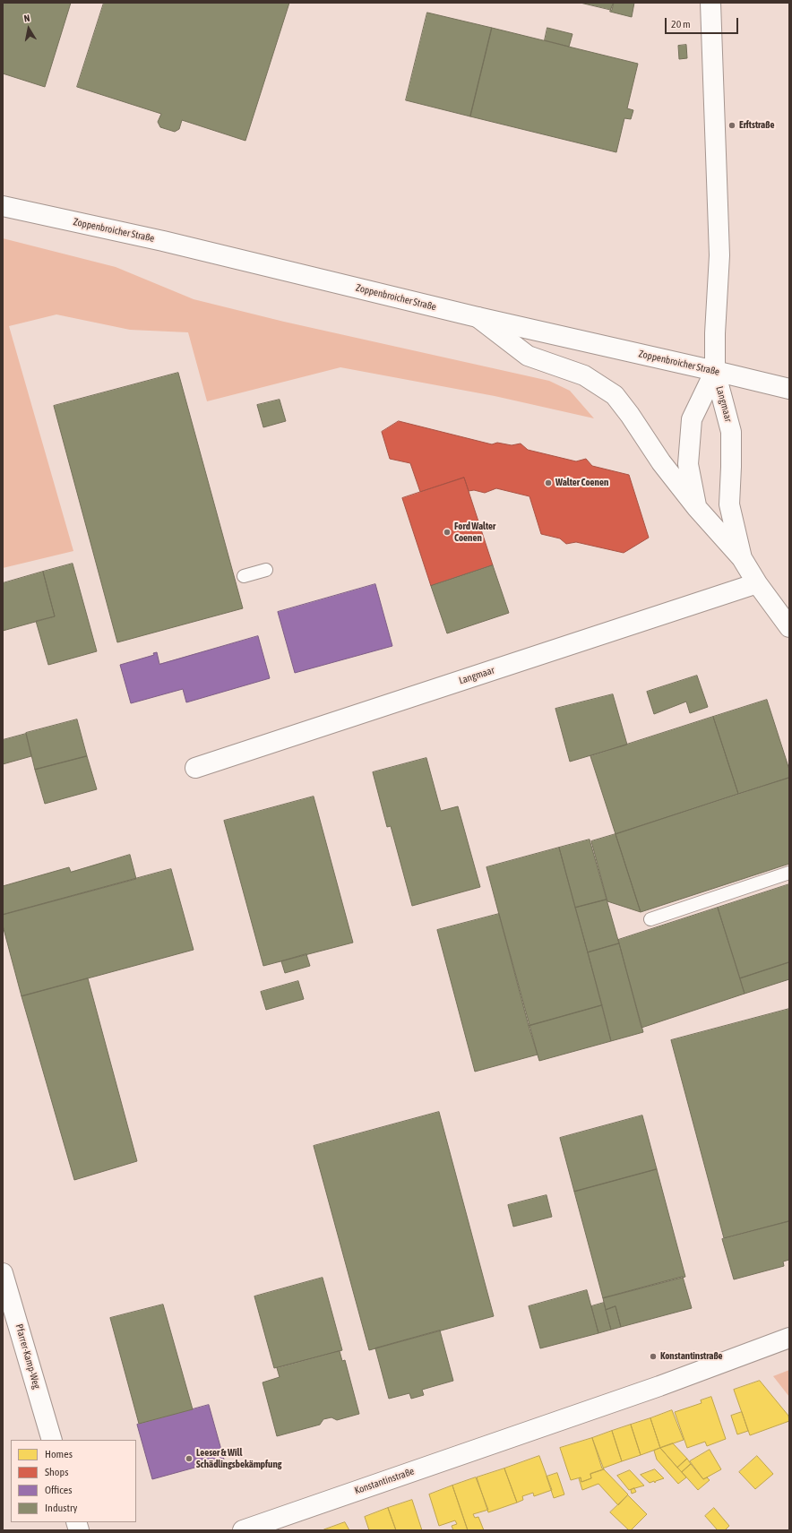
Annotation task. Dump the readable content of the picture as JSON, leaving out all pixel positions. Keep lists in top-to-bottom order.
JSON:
{
  "streets": {
    "street": [
      "Zoppenbroicher Straße",
      "Langmaar",
      "Pfarrer-Kamp-Weg",
      "Konstantinstraße"
    ]
  },
  "crossings": [
    ["Zoppenbroicher Straße", "Langmaar"]
  ],
  "places": [
    "Erftstraße",
    "Walter Coenen",
    "Ford Walter Coenen",
    "Konstantinstraße",
    "Leeser & Will Schädlingsbekämpfung"
  ],
  "legend": [
    "Homes",
    "Shops",
    "Offices",
    "Industry"
  ],
  "scale_bar": "20 m",
  "north": "top"
}
